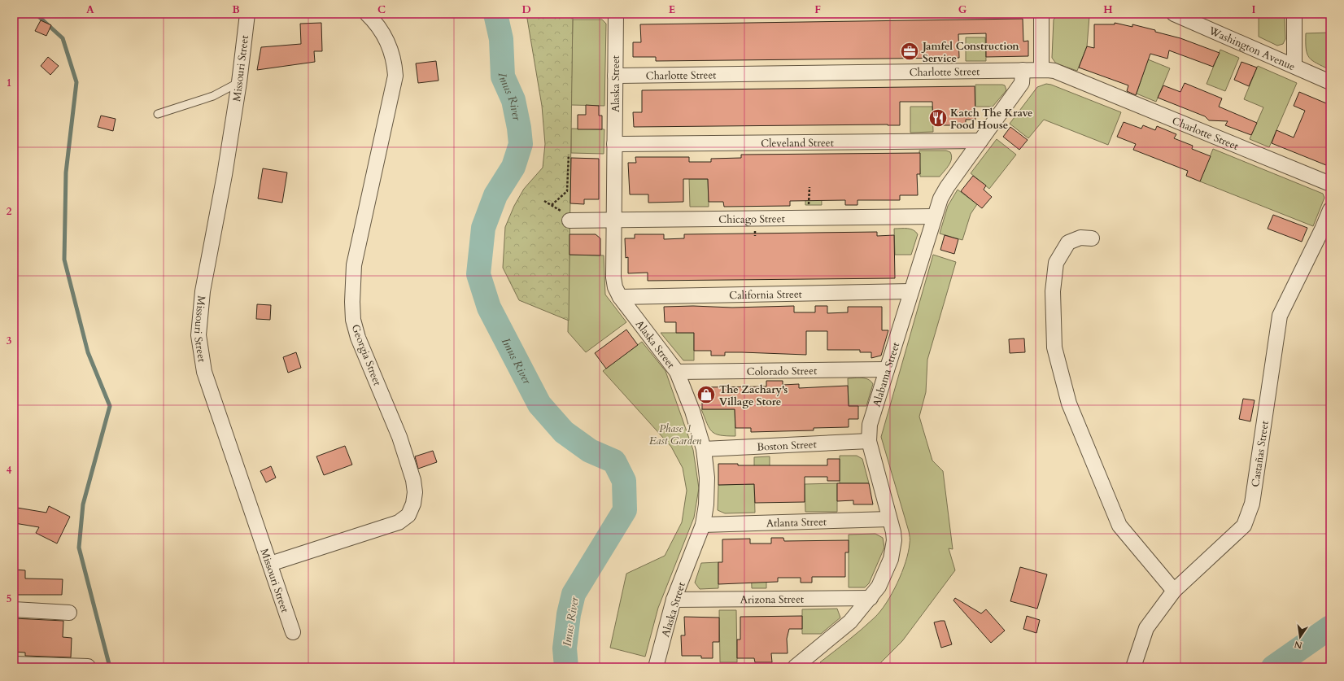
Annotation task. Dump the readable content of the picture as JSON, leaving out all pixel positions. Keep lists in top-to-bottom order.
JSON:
{
  "streets": {
    "street": [
      "Washington Avenue",
      "Missouri Street",
      "Charlotte Street",
      "Alaska Street",
      "Cleveland Street",
      "Chicago Street",
      "California Street",
      "Georgia Street",
      "Colorado Street",
      "Alabama Street",
      "Boston Street",
      "Castañas Street",
      "Atlanta Street",
      "Arizona Street"
    ]
  },
  "crossings": [
    ["Missouri Street", "Georgia Street"],
    ["Charlotte Street", "Alaska Street"],
    ["Charlotte Street", "Alabama Street"],
    ["Alaska Street", "Cleveland Street"],
    ["Alaska Street", "Chicago Street"],
    ["Alaska Street", "California Street"],
    ["Alaska Street", "Colorado Street"],
    ["Alaska Street", "Boston Street"],
    ["Alaska Street", "Atlanta Street"],
    ["Alaska Street", "Arizona Street"],
    ["Cleveland Street", "Alabama Street"],
    ["Chicago Street", "Alabama Street"],
    ["California Street", "Alabama Street"],
    ["Colorado Street", "Alabama Street"],
    ["Alabama Street", "Boston Street"],
    ["Alabama Street", "Atlanta Street"],
    ["Alabama Street", "Arizona Street"]
  ],
  "water": ["Imus River"],
  "parks": ["Phase 1 East Garden"],
  "places": {
    "office": ["Jamfel Construction Service"],
    "restaurant": ["Katch The Krave Food House"],
    "shop": ["The Zachary's Village Store"]
  },
  "north": "bottom",
  "grid": {
    "columns": [
      "A",
      "B",
      "C",
      "D",
      "E",
      "F",
      "G",
      "H",
      "I"
    ],
    "rows": [
      "1",
      "2",
      "3",
      "4",
      "5"
    ]
  }
}
